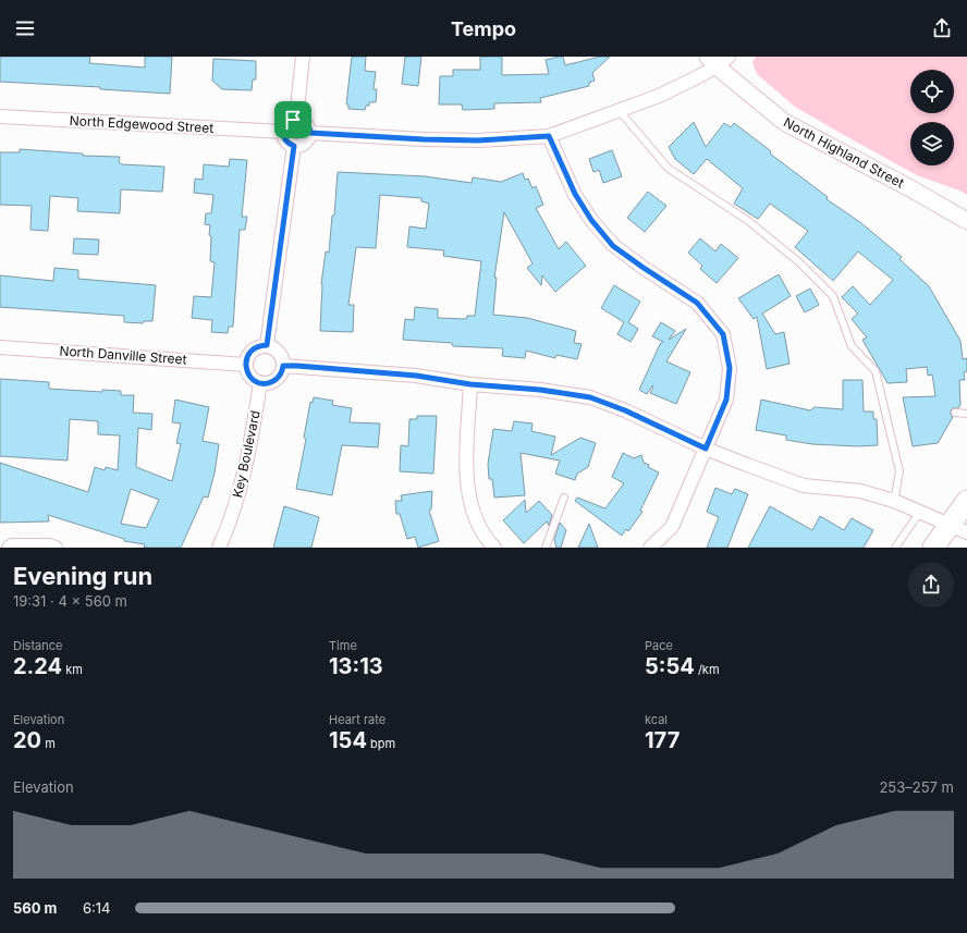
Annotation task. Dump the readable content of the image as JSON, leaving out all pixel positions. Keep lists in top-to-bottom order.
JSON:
{
  "streets": {
    "street": [
      "North Edgewood Street",
      "North Highland Street",
      "North Danville Street",
      "Key Boulevard"
    ]
  },
  "crossings": [
    ["North Danville Street", "Key Boulevard"]
  ],
  "page": {
    "header": "Tempo",
    "heading": ["Evening run", "19:31 · 4 × 560 m"],
    "stats": [
      ["Distance", "2.24 km"],
      ["Time", "13:13"],
      ["Pace", "5:54 /km"],
      ["Elevation", "20 m"],
      ["Heart rate", "154 bpm"],
      ["kcal", "177"]
    ],
    "chart": ["Elevation", "253–257 m"],
    "list": [
      {
        "name": "560 m",
        "note": "6:14"
      }
    ]
  }
}
